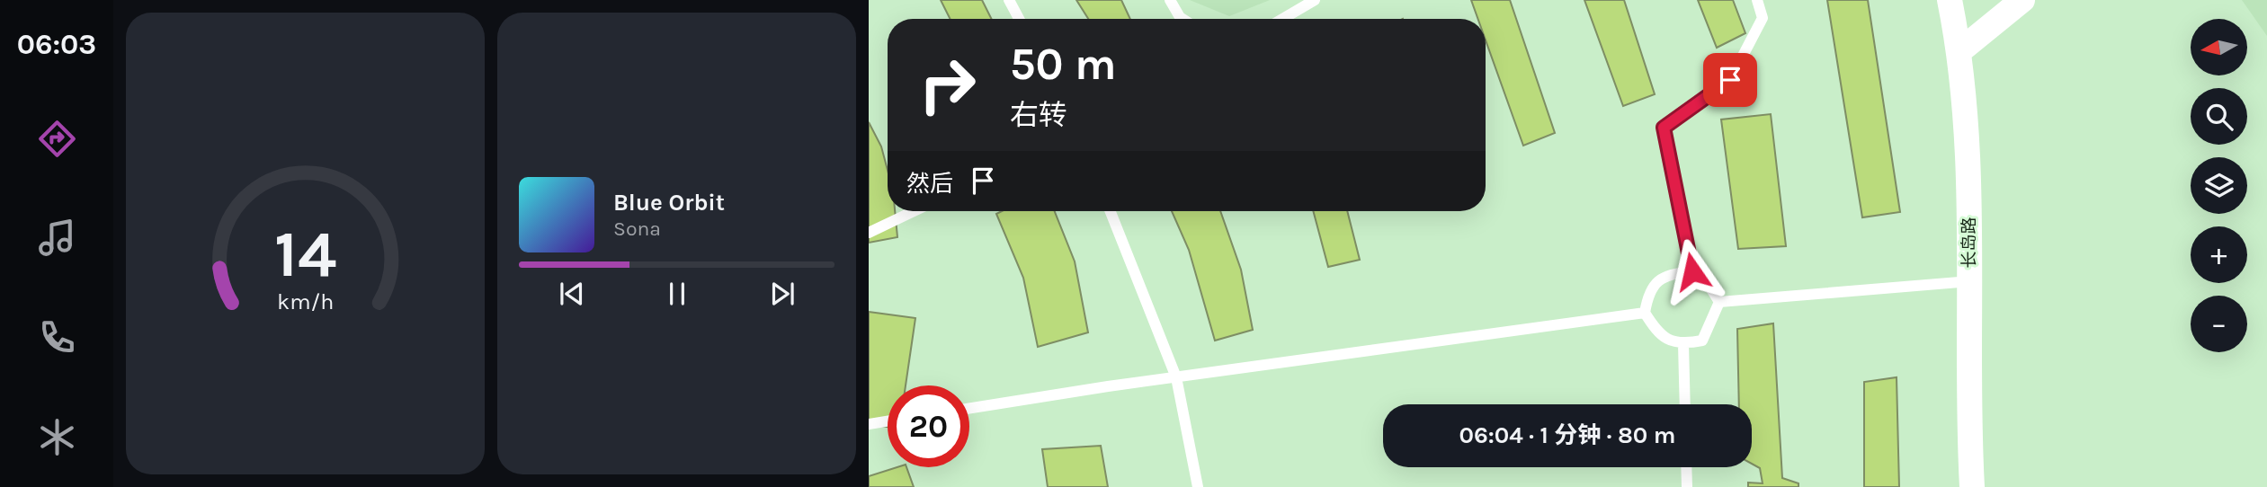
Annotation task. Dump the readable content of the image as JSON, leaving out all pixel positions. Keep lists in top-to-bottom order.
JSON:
{
  "streets": {
    "street": ["长岛路"]
  },
  "north": "left",
  "page": {
    "tabs": "06:03",
    "map_buttons": ["+", "−"],
    "turn": ["50 m", "右转"],
    "then": "然后",
    "song": ["Blue Orbit", "Sona"],
    "limit": "20",
    "trip": "06:04 · 1 分钟 · 80 m",
    "gauge": ["14", "km/h"]
  }
}
